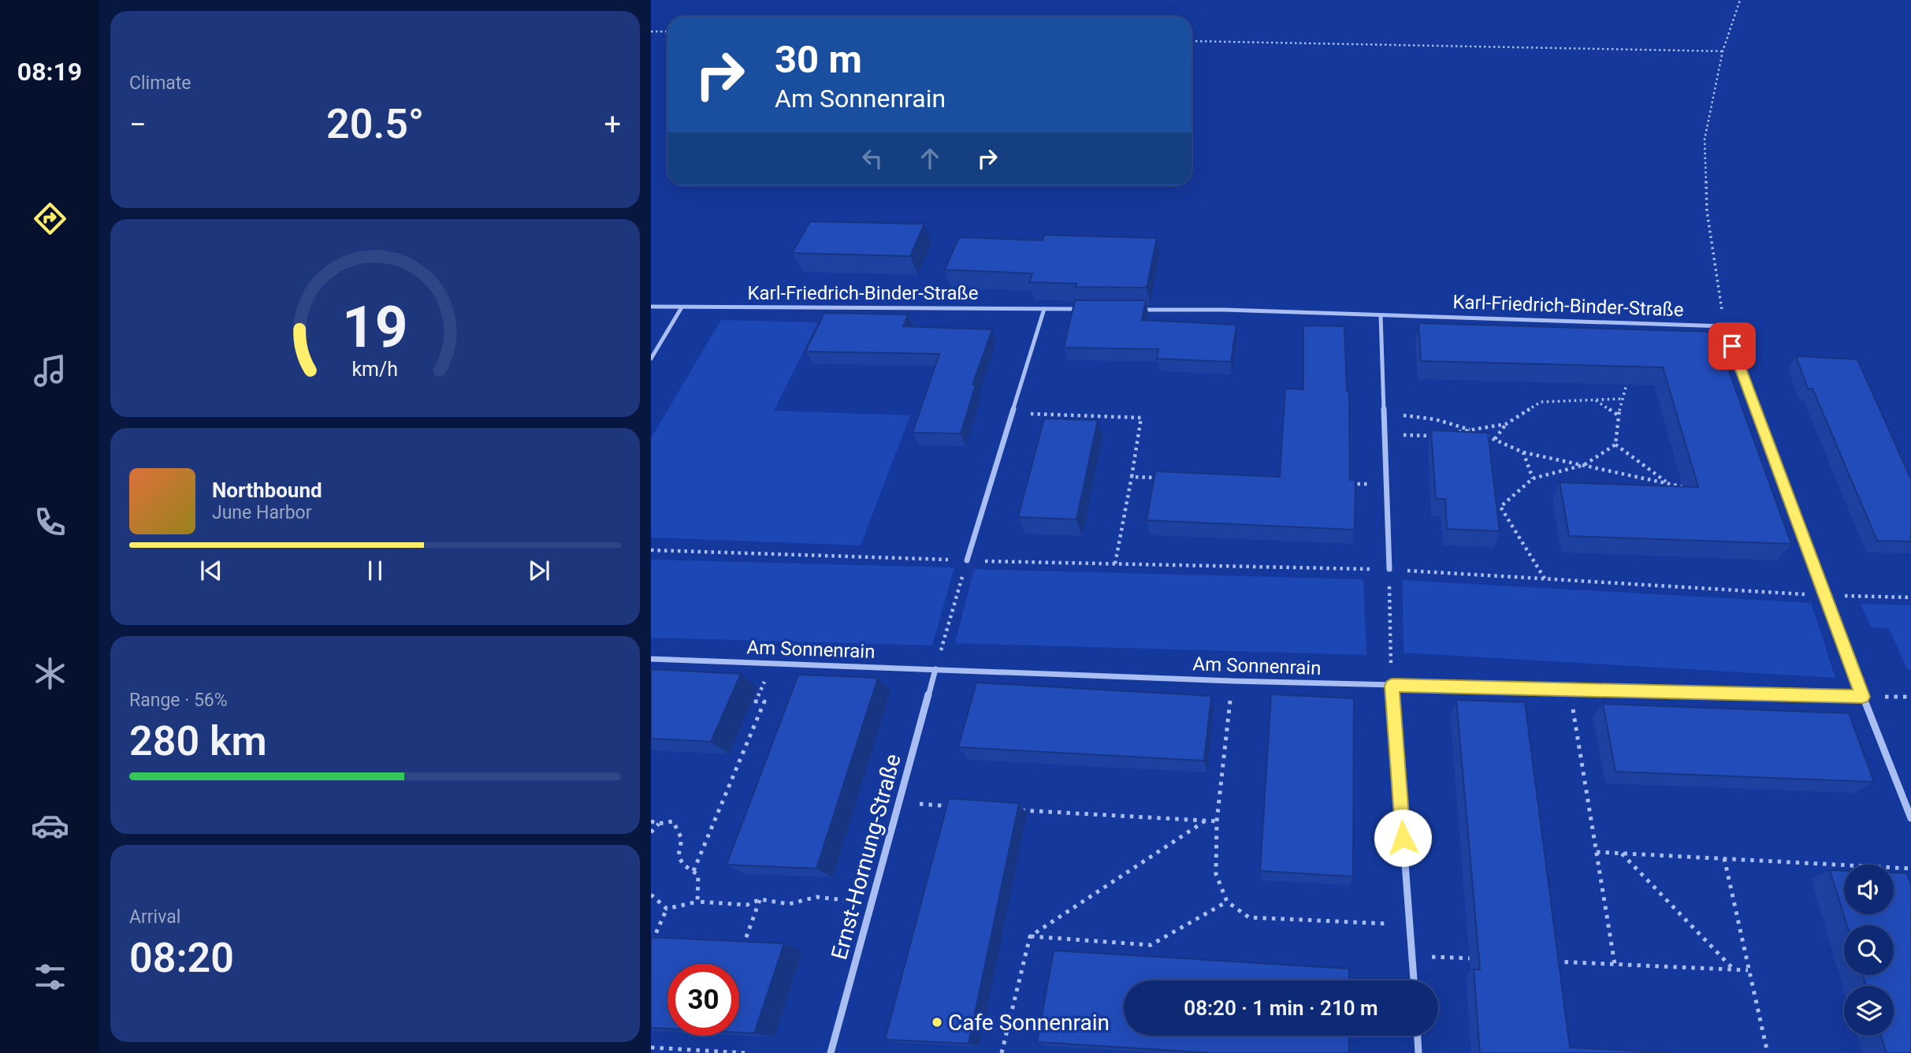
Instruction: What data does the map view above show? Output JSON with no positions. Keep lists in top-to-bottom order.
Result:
{
  "streets": {
    "street": ["Karl-Friedrich-Binder-Straße", "Am Sonnenrain", "Ernst-Hornung-Straße"]
  },
  "crossings": [
    ["Am Sonnenrain", "Ernst-Hornung-Straße"]
  ],
  "places": ["Cafe Sonnenrain"],
  "page": {
    "tabs": "08:19",
    "tile": [
      "Climate",
      ["Range · 56%", "280 km"],
      ["Arrival", "08:20"]
    ],
    "turn": ["30 m", "Am Sonnenrain"],
    "heat": ["−", "20.5°", "+"],
    "song": ["Northbound", "June Harbor"],
    "limit": "30",
    "trip": "08:20 · 1 min · 210 m",
    "gauge": ["19", "km/h"]
  }
}
